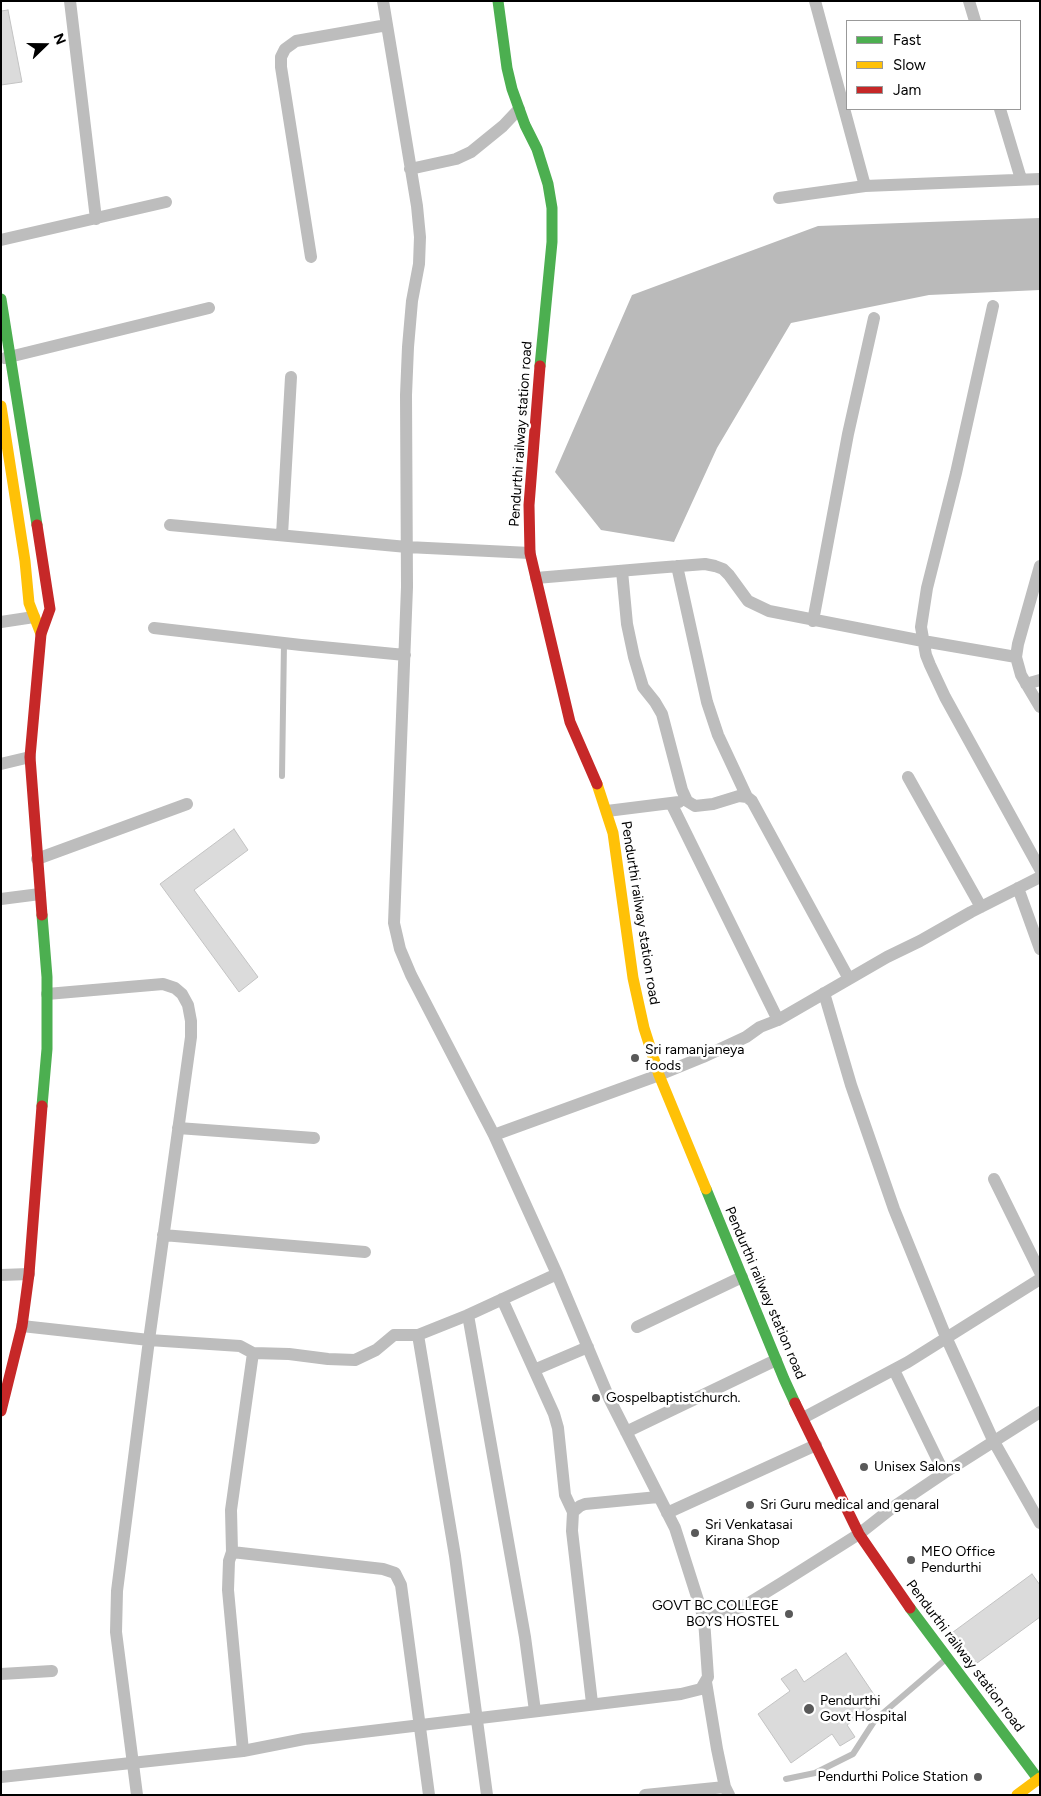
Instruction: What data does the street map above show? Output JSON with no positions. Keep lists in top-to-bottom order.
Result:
{
  "streets": {
    "street": ["Pendurthi railway station road"]
  },
  "places": [
    "Sri ramanjaneya foods",
    "Gospelbaptistchurch.",
    "Unisex Salons",
    "Sri Guru medical and genaral",
    "Sri Venkatasai Kirana Shop",
    "MEO Office Pendurthi",
    "GOVT BC COLLEGE BOYS HOSTEL",
    "Pendurthi Govt Hospital",
    "Pendurthi Police Station"
  ],
  "legend": ["Fast", "Slow", "Jam"],
  "north": "right"
}
